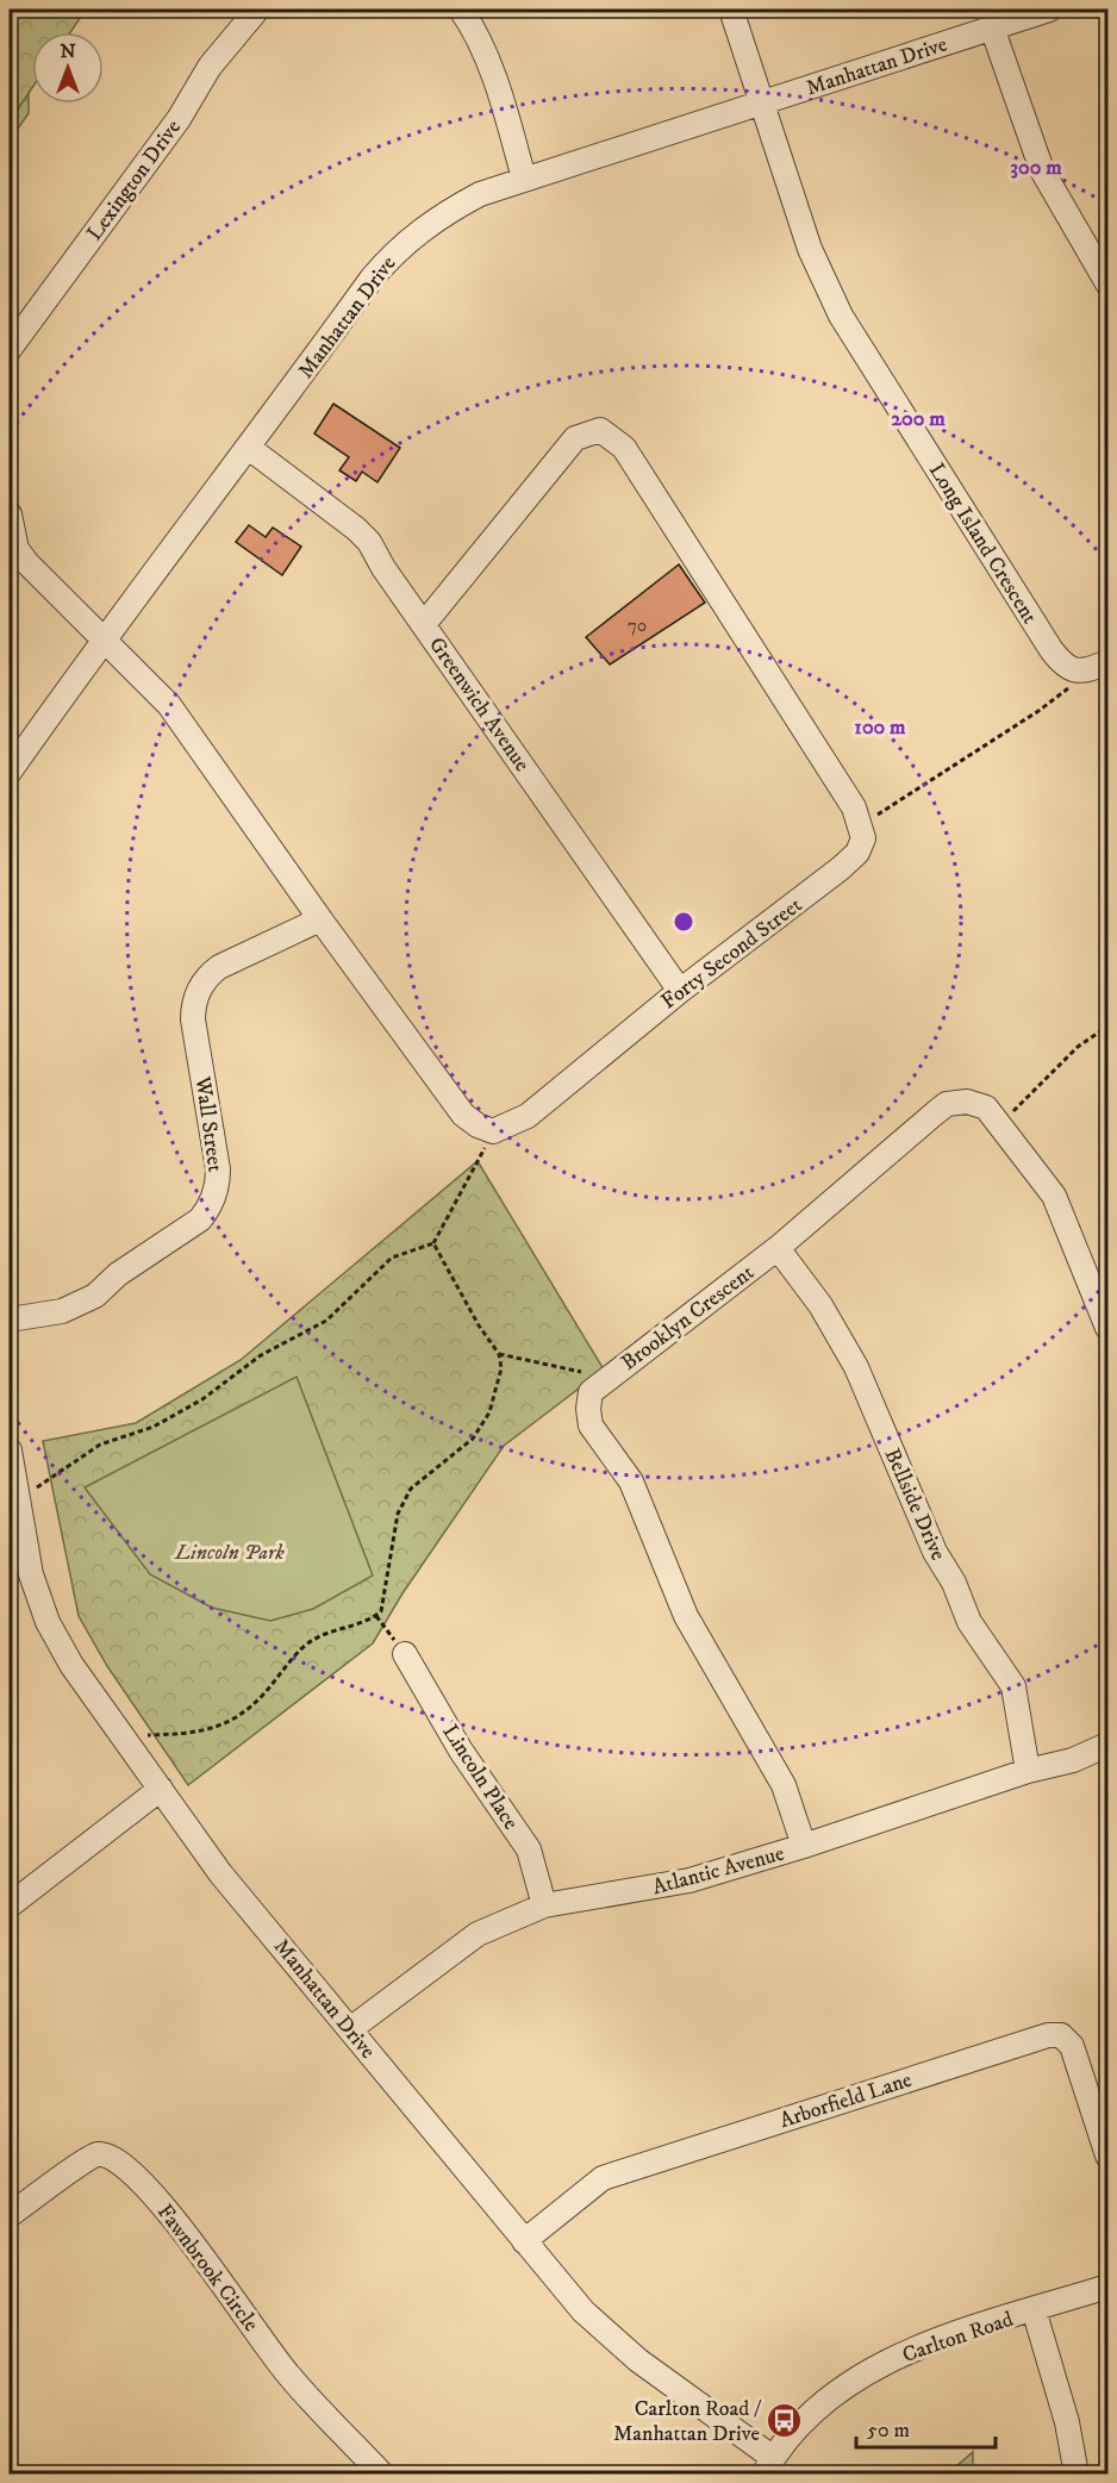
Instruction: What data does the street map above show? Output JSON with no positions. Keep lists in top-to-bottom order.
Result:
{
  "streets": {
    "street": [
      "Manhattan Drive",
      "Lexington Drive",
      "Long Island Crescent",
      "Greenwich Avenue",
      "Forty Second Street",
      "Wall Street",
      "Brooklyn Crescent",
      "Bellside Drive",
      "Lincoln Place",
      "Atlantic Avenue",
      "Arborfield Lane",
      "Fawnbrook Circle",
      "Carlton Road"
    ]
  },
  "crossings": [
    ["Manhattan Drive", "Long Island Crescent"],
    ["Manhattan Drive", "Greenwich Avenue"],
    ["Manhattan Drive", "Atlantic Avenue"],
    ["Manhattan Drive", "Arborfield Lane"],
    ["Manhattan Drive", "Carlton Road"],
    ["Greenwich Avenue", "Forty Second Street"],
    ["Brooklyn Crescent", "Bellside Drive"],
    ["Brooklyn Crescent", "Atlantic Avenue"],
    ["Bellside Drive", "Atlantic Avenue"],
    ["Lincoln Place", "Atlantic Avenue"]
  ],
  "parks": ["Lincoln Park"],
  "places": {
    "bus stop": ["Carlton Road / Manhattan Drive"]
  },
  "house_numbers": ["70"],
  "scale_bar": "50 m",
  "north": "top",
  "rings": ["300 m", "200 m", "100 m"]
}
